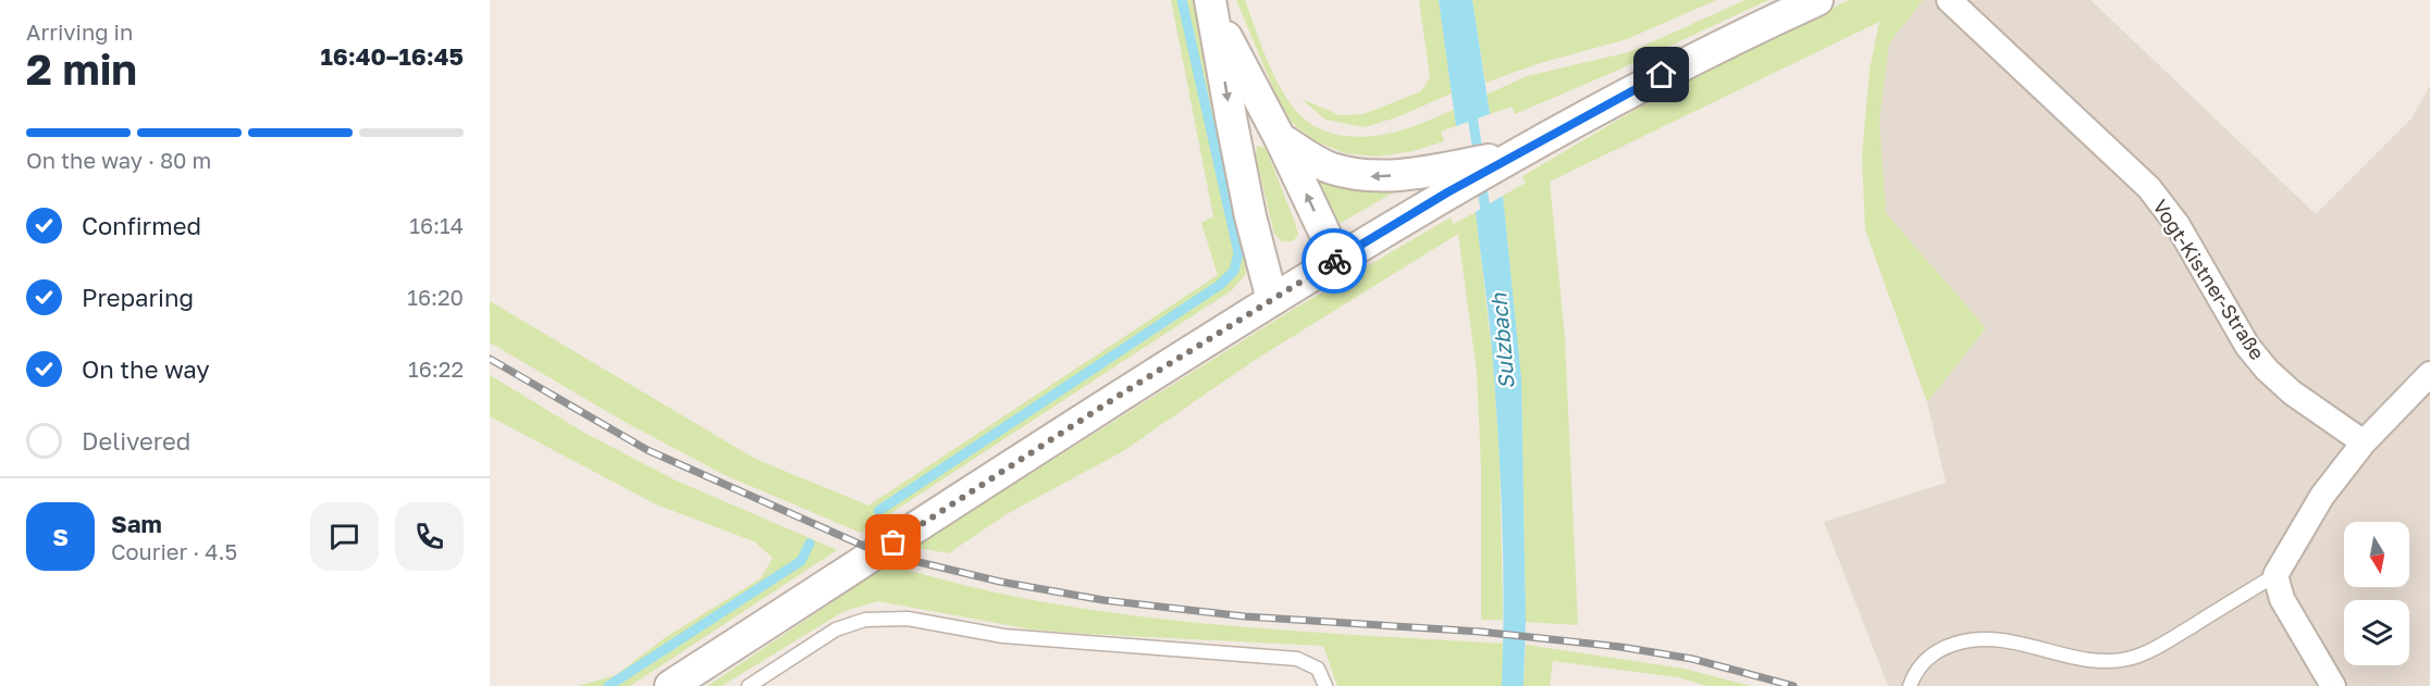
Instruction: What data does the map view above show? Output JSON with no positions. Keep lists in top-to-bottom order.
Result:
{
  "streets": {
    "street": ["Vogt-Kistner-Straße"]
  },
  "water": ["Sulzbach"],
  "north": "bottom",
  "page": {
    "heading": ["2 min", "Arriving in", "16:40–16:45"],
    "panel": ["Sam", "Courier · 4.5"],
    "bar": "On the way · 80 m",
    "list": [
      ["Confirmed", "16:14"],
      ["Preparing", "16:20"],
      ["On the way", "16:22"],
      "Delivered"
    ],
    "round": "S"
  }
}
